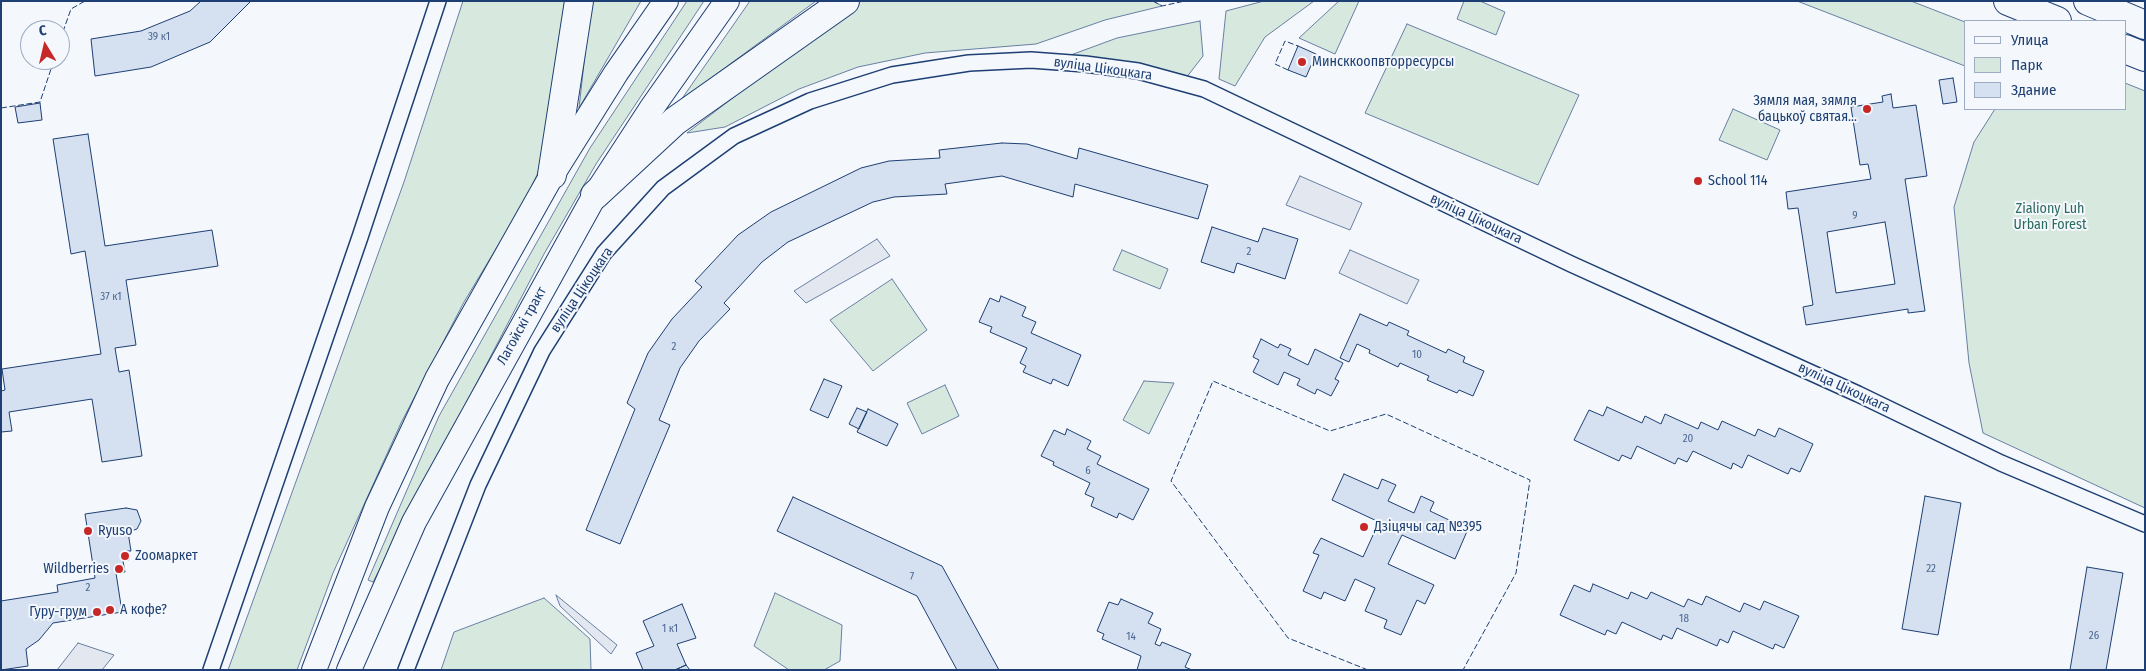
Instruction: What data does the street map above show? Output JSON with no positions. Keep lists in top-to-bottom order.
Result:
{
  "streets": {
    "main road": ["Лагойскі тракт"],
    "street": ["вуліца Цікоцкага"]
  },
  "parks": ["Zialiony Luh Urban Forest"],
  "places": [
    "Минсккоопвторресурсы",
    "Зямля мая, зямля бацькоў святая...",
    "School 114",
    "Дзіцячы сад №395",
    "Ryuso",
    "Zooмаркет",
    "Wildberries",
    "А кофе?",
    "Гуру-грум"
  ],
  "house_numbers": [
    "39 к1",
    "9",
    "2",
    "37 к1",
    "2",
    "10",
    "20",
    "6",
    "22",
    "7",
    "2",
    "18",
    "1 к1",
    "26",
    "14"
  ],
  "legend": ["Улица", "Парк", "Здание"],
  "north": "top"
}
